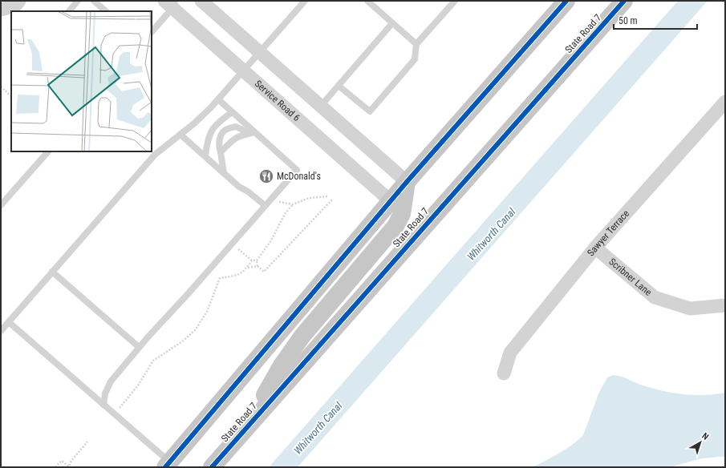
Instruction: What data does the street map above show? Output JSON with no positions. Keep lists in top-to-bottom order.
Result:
{
  "streets": {
    "main road": ["State Road 7"],
    "street": ["Service Road 6", "Sawyer Terrace", "Scribner Lane"]
  },
  "crossings": [
    ["Sawyer Terrace", "Scribner Lane"]
  ],
  "water": ["Whitworth Canal"],
  "places": {
    "restaurant": ["McDonald's"]
  },
  "scale_bar": "50 m",
  "north": "top right"
}
